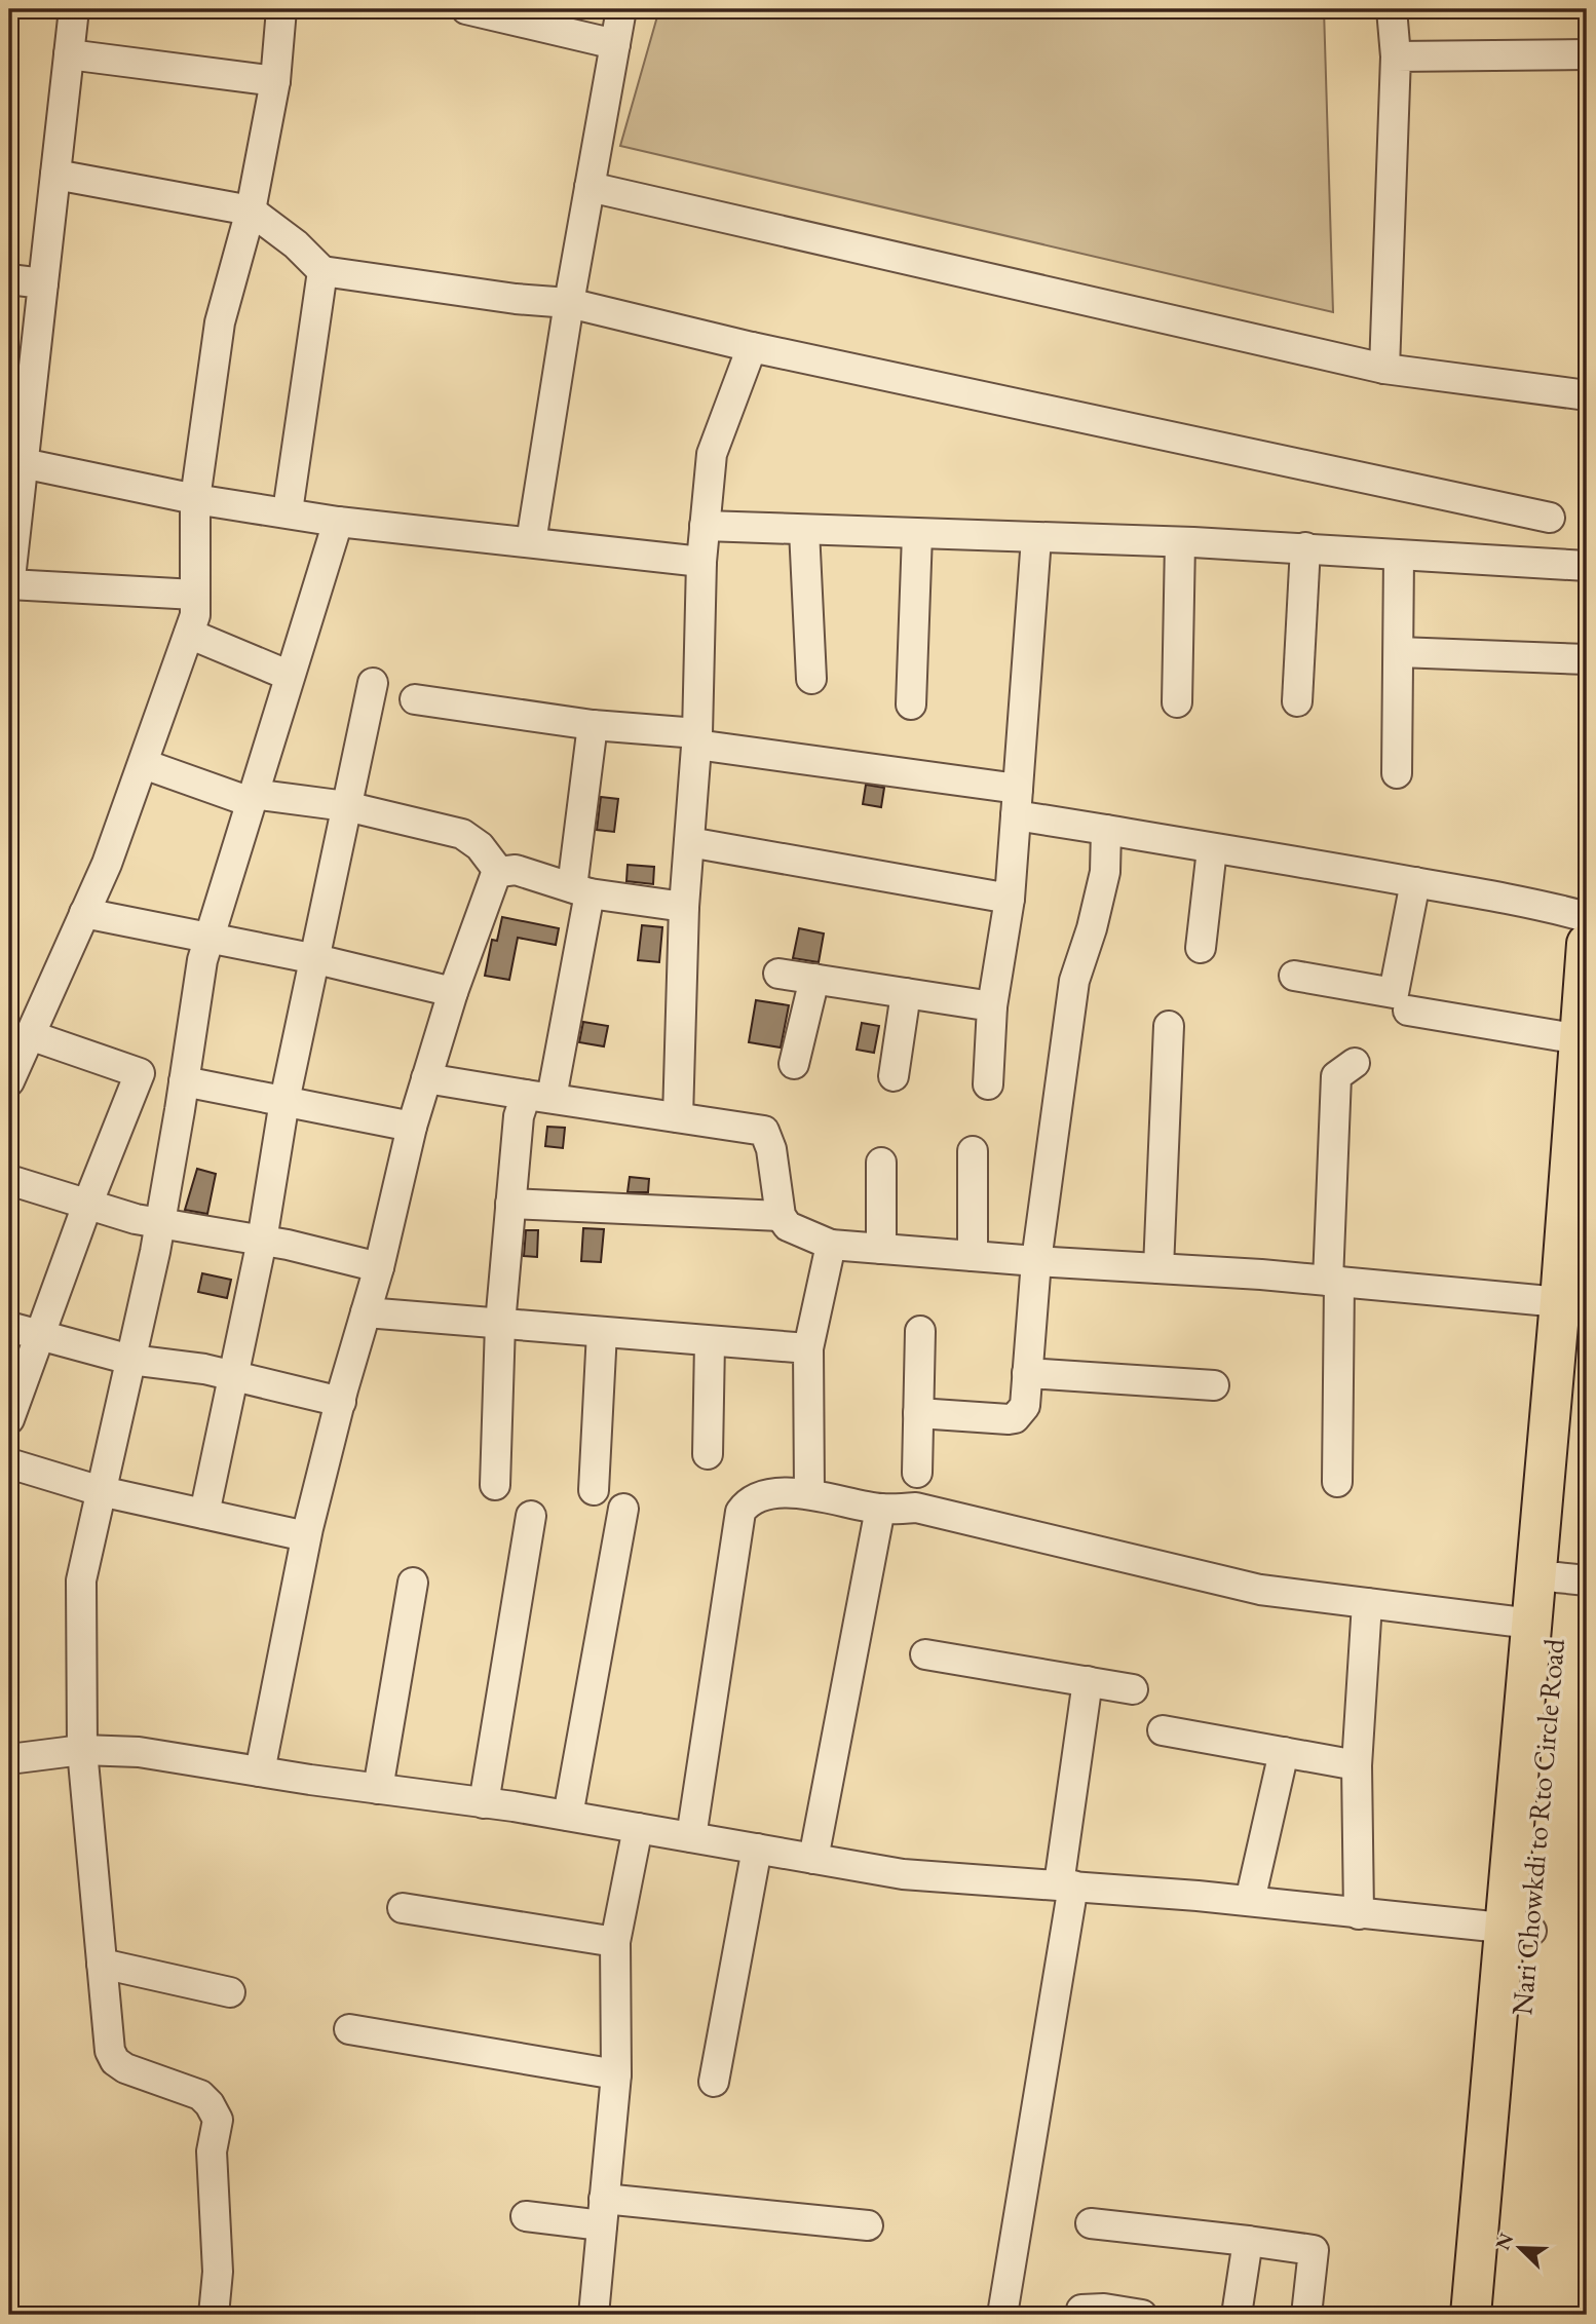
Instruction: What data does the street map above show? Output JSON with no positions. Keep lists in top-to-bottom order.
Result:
{
  "streets": {
    "highway": ["Nari Chowkdi to Rto Circle Road"]
  },
  "north": "top left"
}
